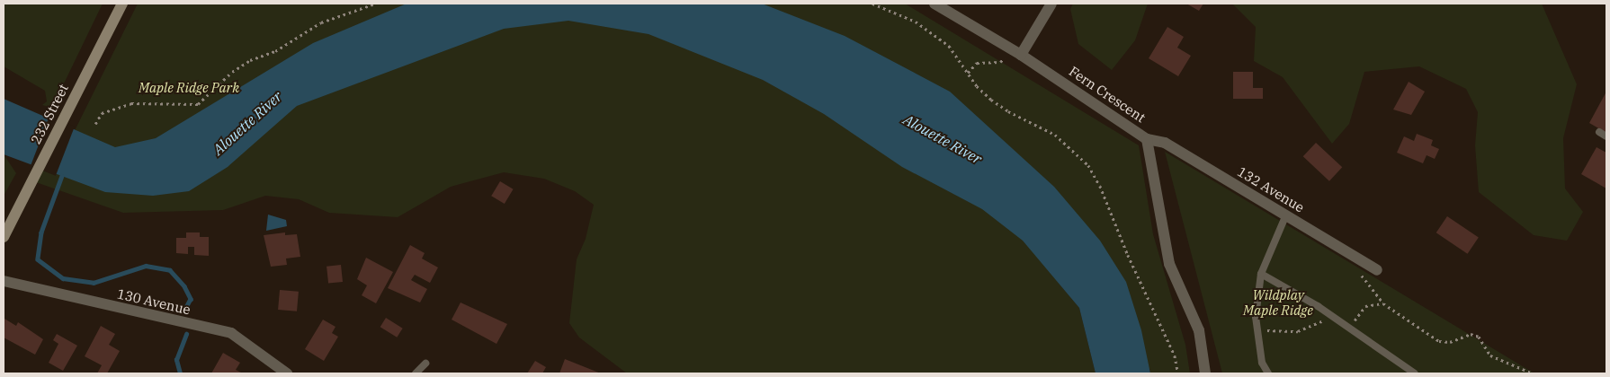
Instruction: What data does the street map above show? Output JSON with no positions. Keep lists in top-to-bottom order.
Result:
{
  "streets": {
    "main road": ["232 Street"],
    "street": ["Fern Crescent", "132 Avenue", "130 Avenue"]
  },
  "crossings": [
    ["Fern Crescent", "132 Avenue"]
  ],
  "water": ["Alouette River"],
  "parks": ["Maple Ridge Park", "Wildplay Maple Ridge"]
}
